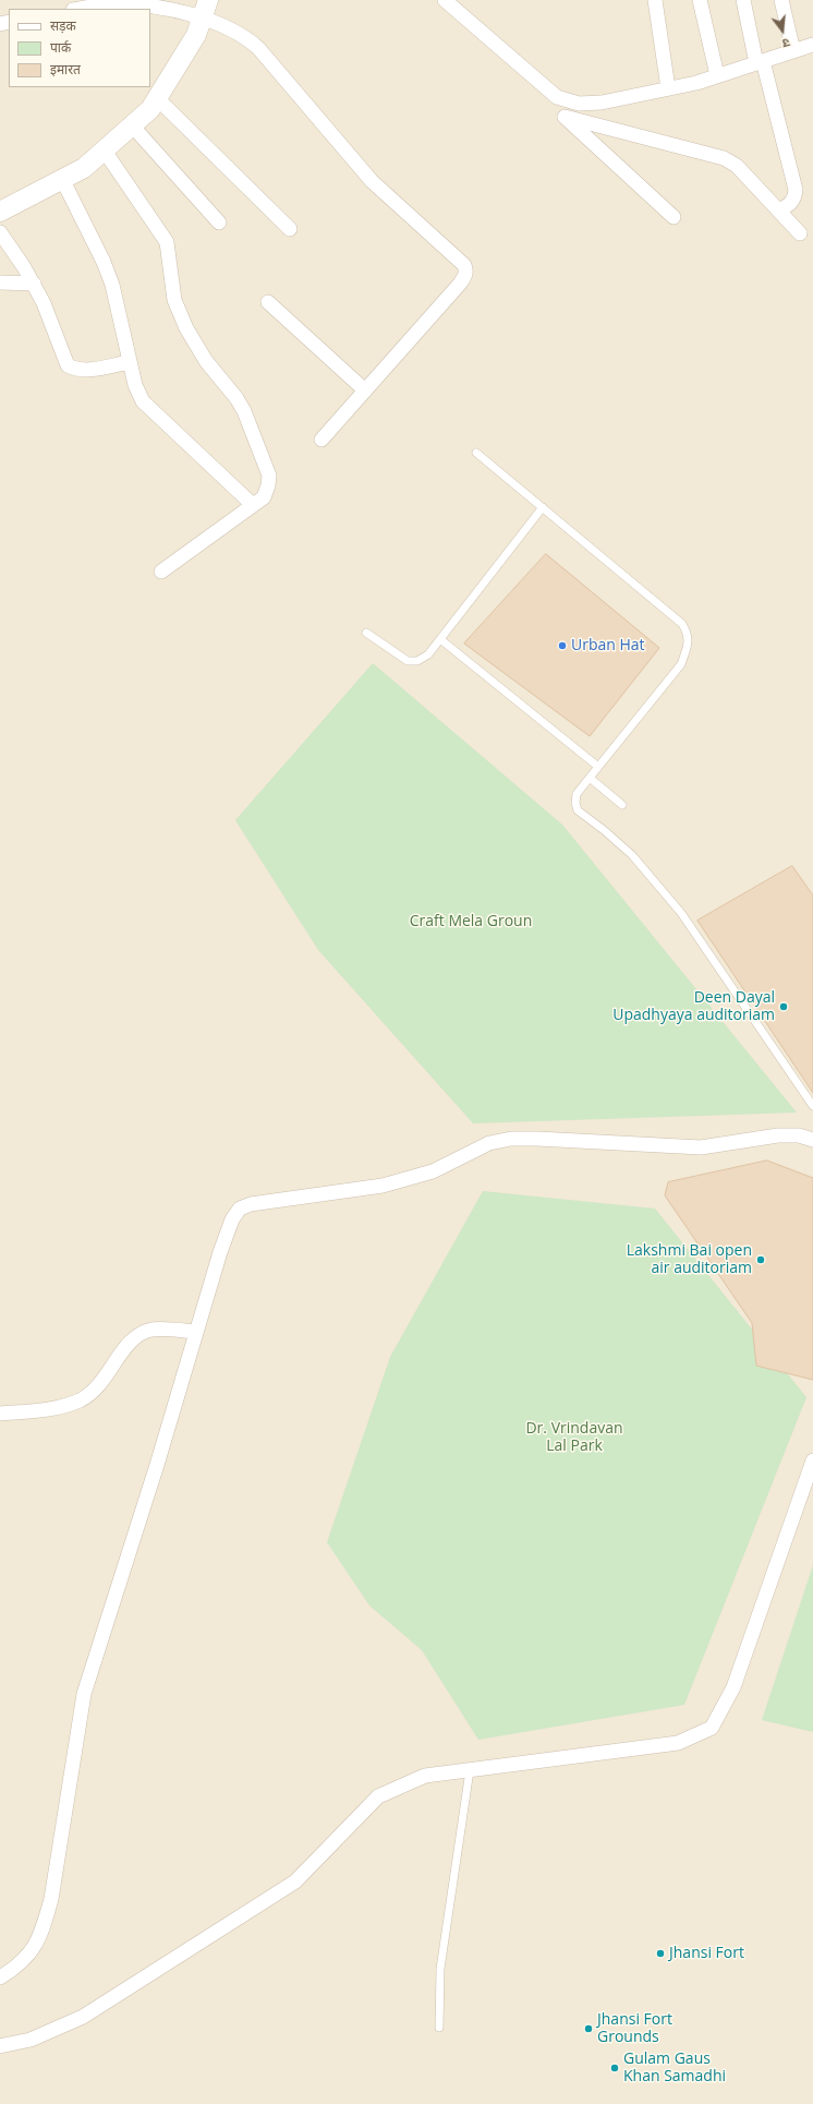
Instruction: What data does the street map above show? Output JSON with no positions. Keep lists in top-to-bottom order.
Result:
{
  "parks": ["Craft Mela Groun", "Dr. Vrindavan Lal Park"],
  "places": [
    "Urban Hat",
    "Deen Dayal Upadhyaya auditoriam",
    "Lakshmi Bai open air auditoriam",
    "Jhansi Fort",
    "Jhansi Fort Grounds",
    "Gulam Gaus Khan Samadhi"
  ],
  "legend": ["सड़क", "पार्क", "इमारत"],
  "north": "bottom"
}
